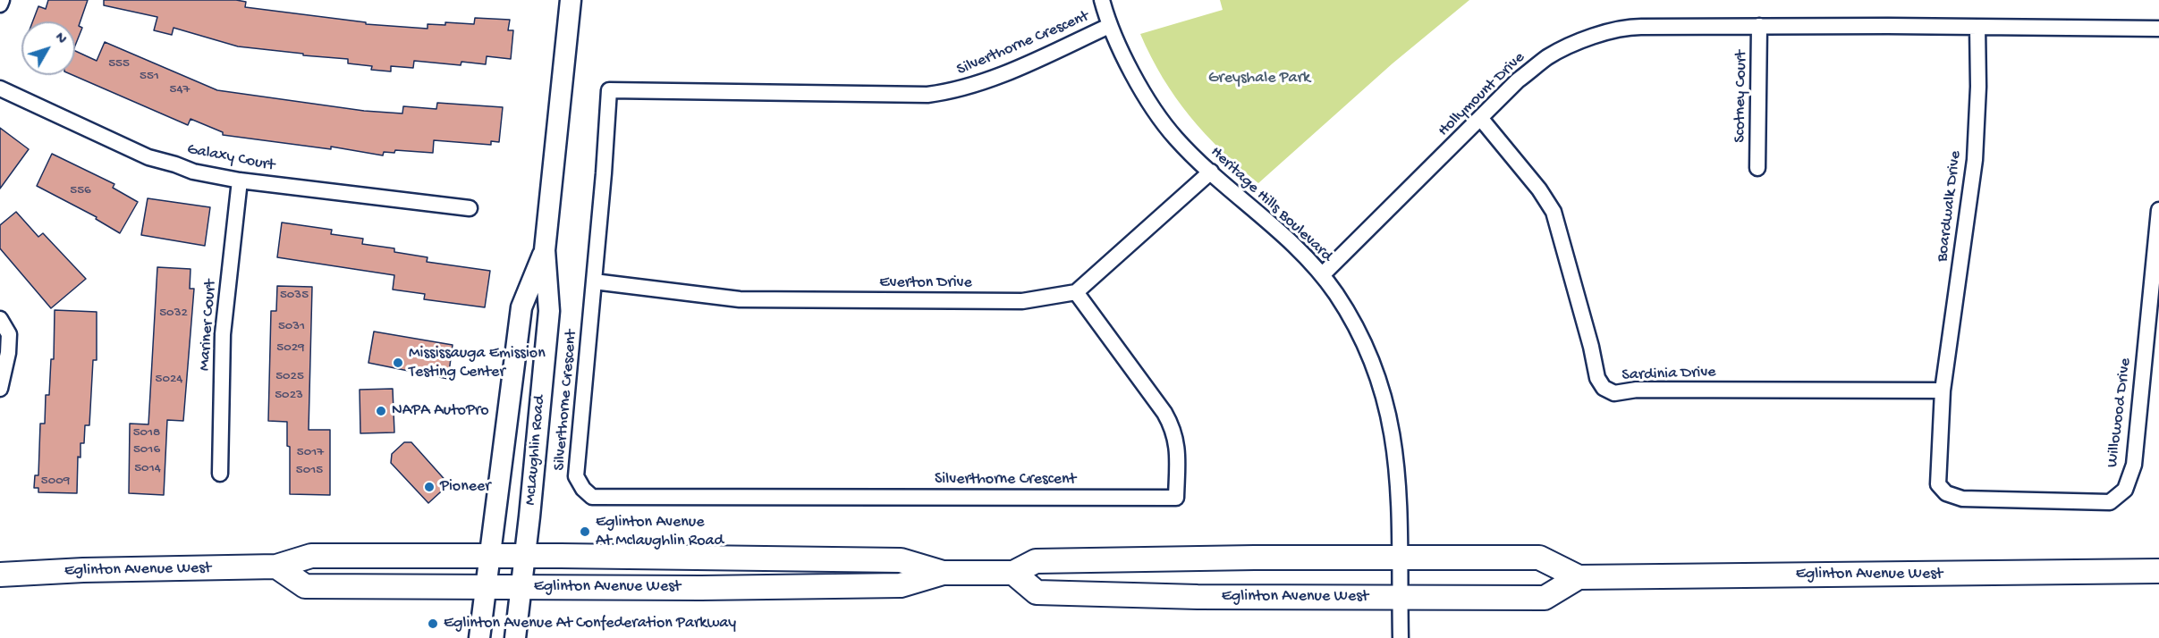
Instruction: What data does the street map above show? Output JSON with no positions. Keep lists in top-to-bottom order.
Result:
{
  "streets": {
    "main road": ["Eglinton Avenue West"],
    "street": [
      "Silverthorne Crescent",
      "Hollymount Drive",
      "Scotney Court",
      "Galaxy Court",
      "Heritage Hills Boulevard",
      "Boardwalk Drive",
      "Everton Drive",
      "Mariner Court",
      "Sardinia Drive",
      "Willowood Drive",
      "McLaughlin Road"
    ]
  },
  "crossings": [
    ["Silverthorne Crescent", "Heritage Hills Boulevard"],
    ["Silverthorne Crescent", "Everton Drive"],
    ["Hollymount Drive", "Scotney Court"],
    ["Hollymount Drive", "Heritage Hills Boulevard"],
    ["Hollymount Drive", "Boardwalk Drive"],
    ["Hollymount Drive", "Sardinia Drive"],
    ["Galaxy Court", "Mariner Court"],
    ["Heritage Hills Boulevard", "Eglinton Avenue West"],
    ["Boardwalk Drive", "Sardinia Drive"],
    ["Boardwalk Drive", "Willowood Drive"],
    ["Sardinia Drive", "Willowood Drive"],
    ["McLaughlin Road", "Eglinton Avenue West"]
  ],
  "parks": ["Greyshale Park"],
  "places": [
    "Mississauga Emission Testing Center",
    "NAPA AutoPro",
    "Pioneer",
    "Eglinton Avenue At Mclaughlin Road",
    "Eglinton Avenue At Confederation Parkway"
  ],
  "house_numbers": [
    "555",
    "551",
    "547",
    "556",
    "5035",
    "5032",
    "5031",
    "5029",
    "5025",
    "5024",
    "5023",
    "5018",
    "5016",
    "5017",
    "5014",
    "5015",
    "5009"
  ],
  "north": "top right"
}
